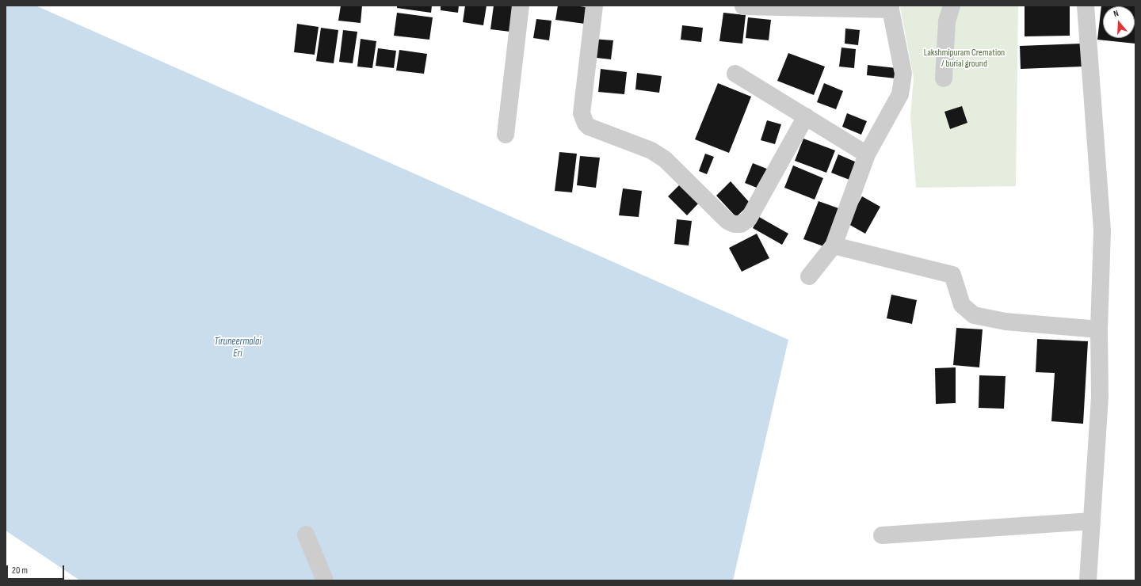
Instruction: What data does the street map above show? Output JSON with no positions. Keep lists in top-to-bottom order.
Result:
{
  "water": ["Tiruneermalai Eri"],
  "parks": ["Lakshmipuram Cremation / burial ground"],
  "scale_bar": "20 m",
  "north": "top"
}
